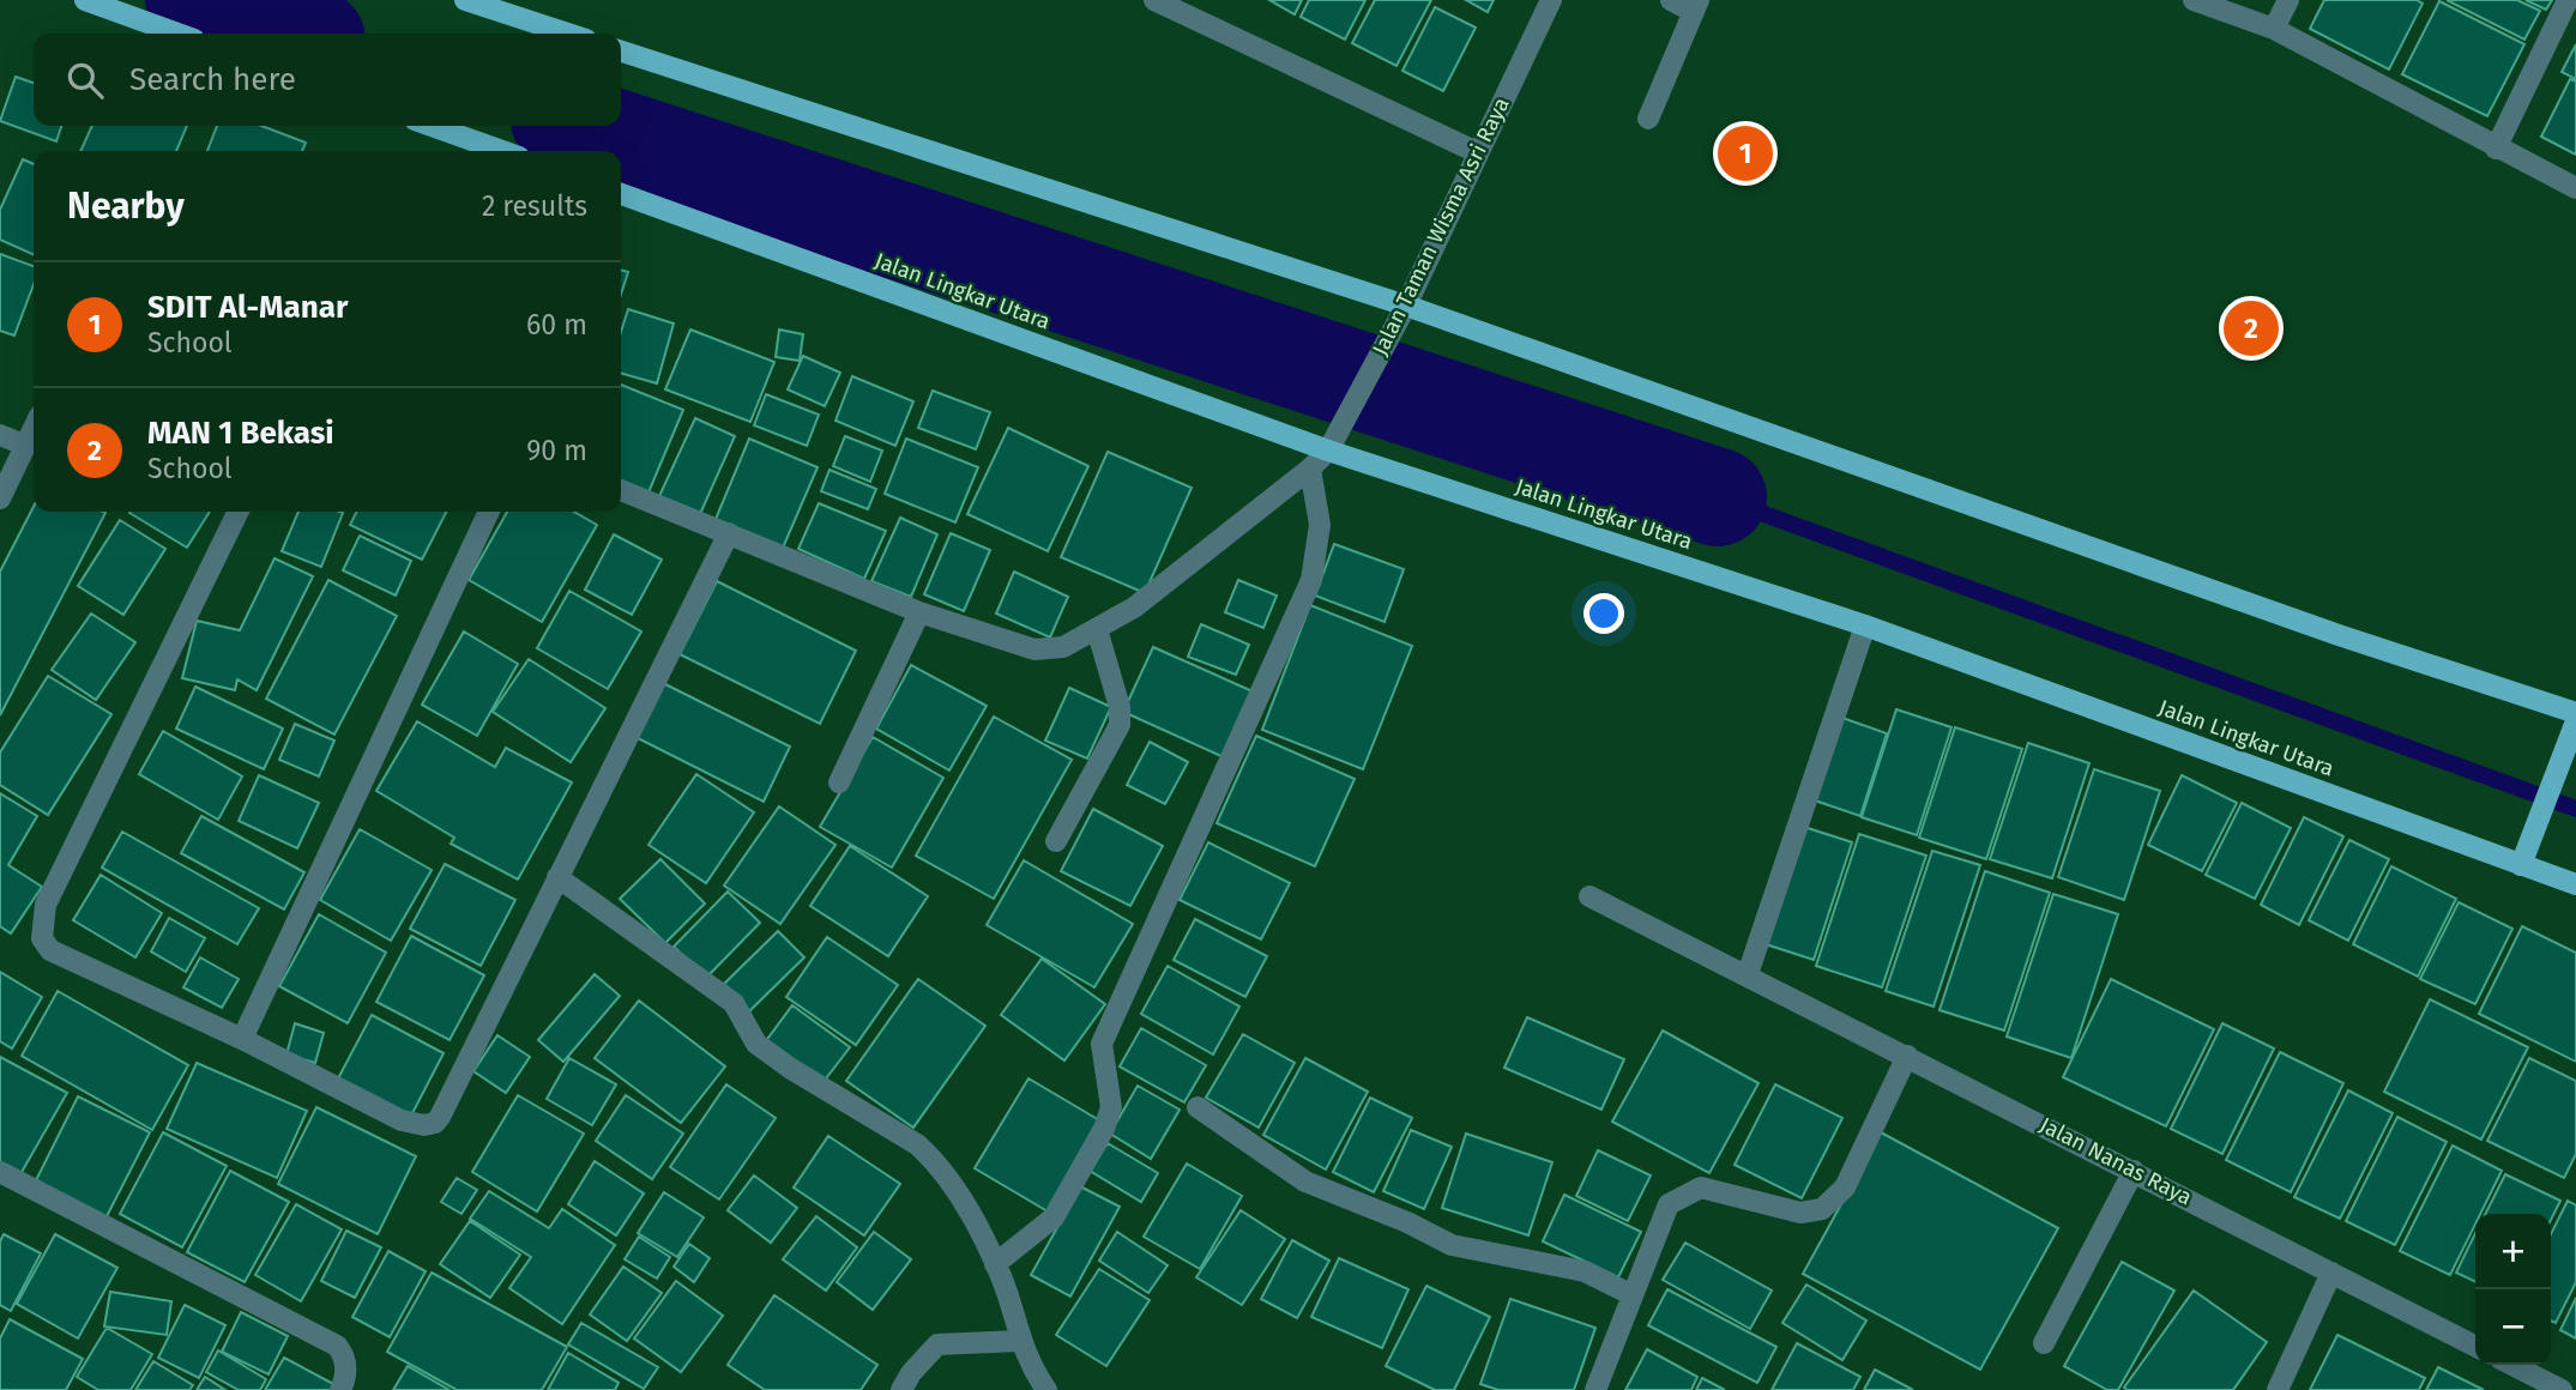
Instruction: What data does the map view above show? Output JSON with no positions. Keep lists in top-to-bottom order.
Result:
{
  "streets": {
    "main road": ["Jalan Lingkar Utara"],
    "street": ["Jalan Taman Wisma Asri Raya", "Jalan Nanas Raya"]
  },
  "crossings": [
    ["Jalan Taman Wisma Asri Raya", "Jalan Lingkar Utara"]
  ],
  "page": {
    "search": "Search here",
    "pins": ["1", "2"],
    "heading": ["Nearby", "2 results"],
    "list": [
      {
        "mark": "1",
        "name": "SDIT Al-Manar",
        "note": "School",
        "value": "60 m"
      },
      {
        "mark": "2",
        "name": "MAN 1 Bekasi",
        "note": "School",
        "value": "90 m"
      }
    ],
    "map_buttons": ["+", "−"]
  }
}
